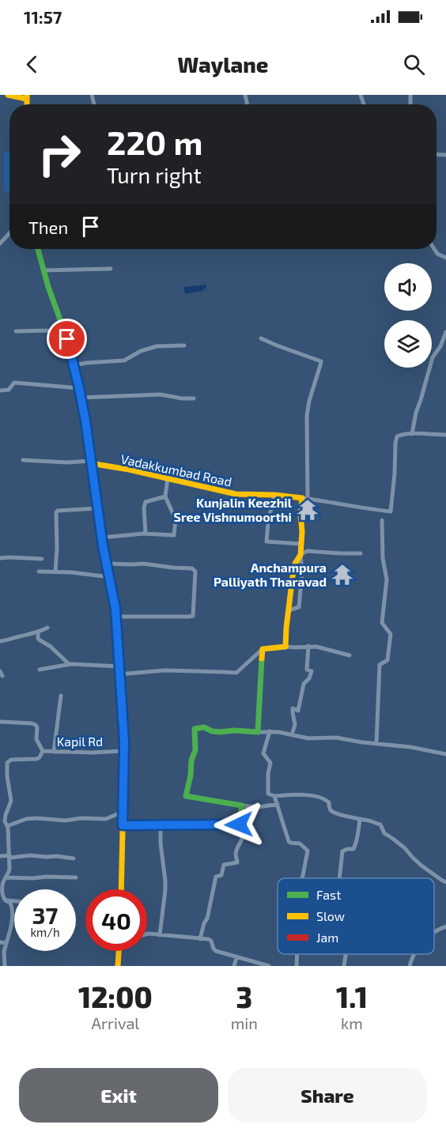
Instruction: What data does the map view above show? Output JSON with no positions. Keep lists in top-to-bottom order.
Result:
{
  "streets": {
    "street": ["Vadakkumbad Road", "Kapil Rd"]
  },
  "places": {
    "temple": ["Kunjalin Keezhil Sree Vishnumoorthi", "Anchampura Palliyath Tharavad"]
  },
  "legend": ["Fast", "Slow", "Jam"],
  "page": {
    "status": "11:57",
    "header": "Waylane",
    "turn": ["220 m", "Turn right"],
    "then": "Then",
    "speed": "37 km/h",
    "limit": "40",
    "eta": [
      "12:00",
      "Arrival",
      "3",
      "min",
      "1.1",
      "km"
    ],
    "buttons": ["Exit", "Share"]
  }
}
